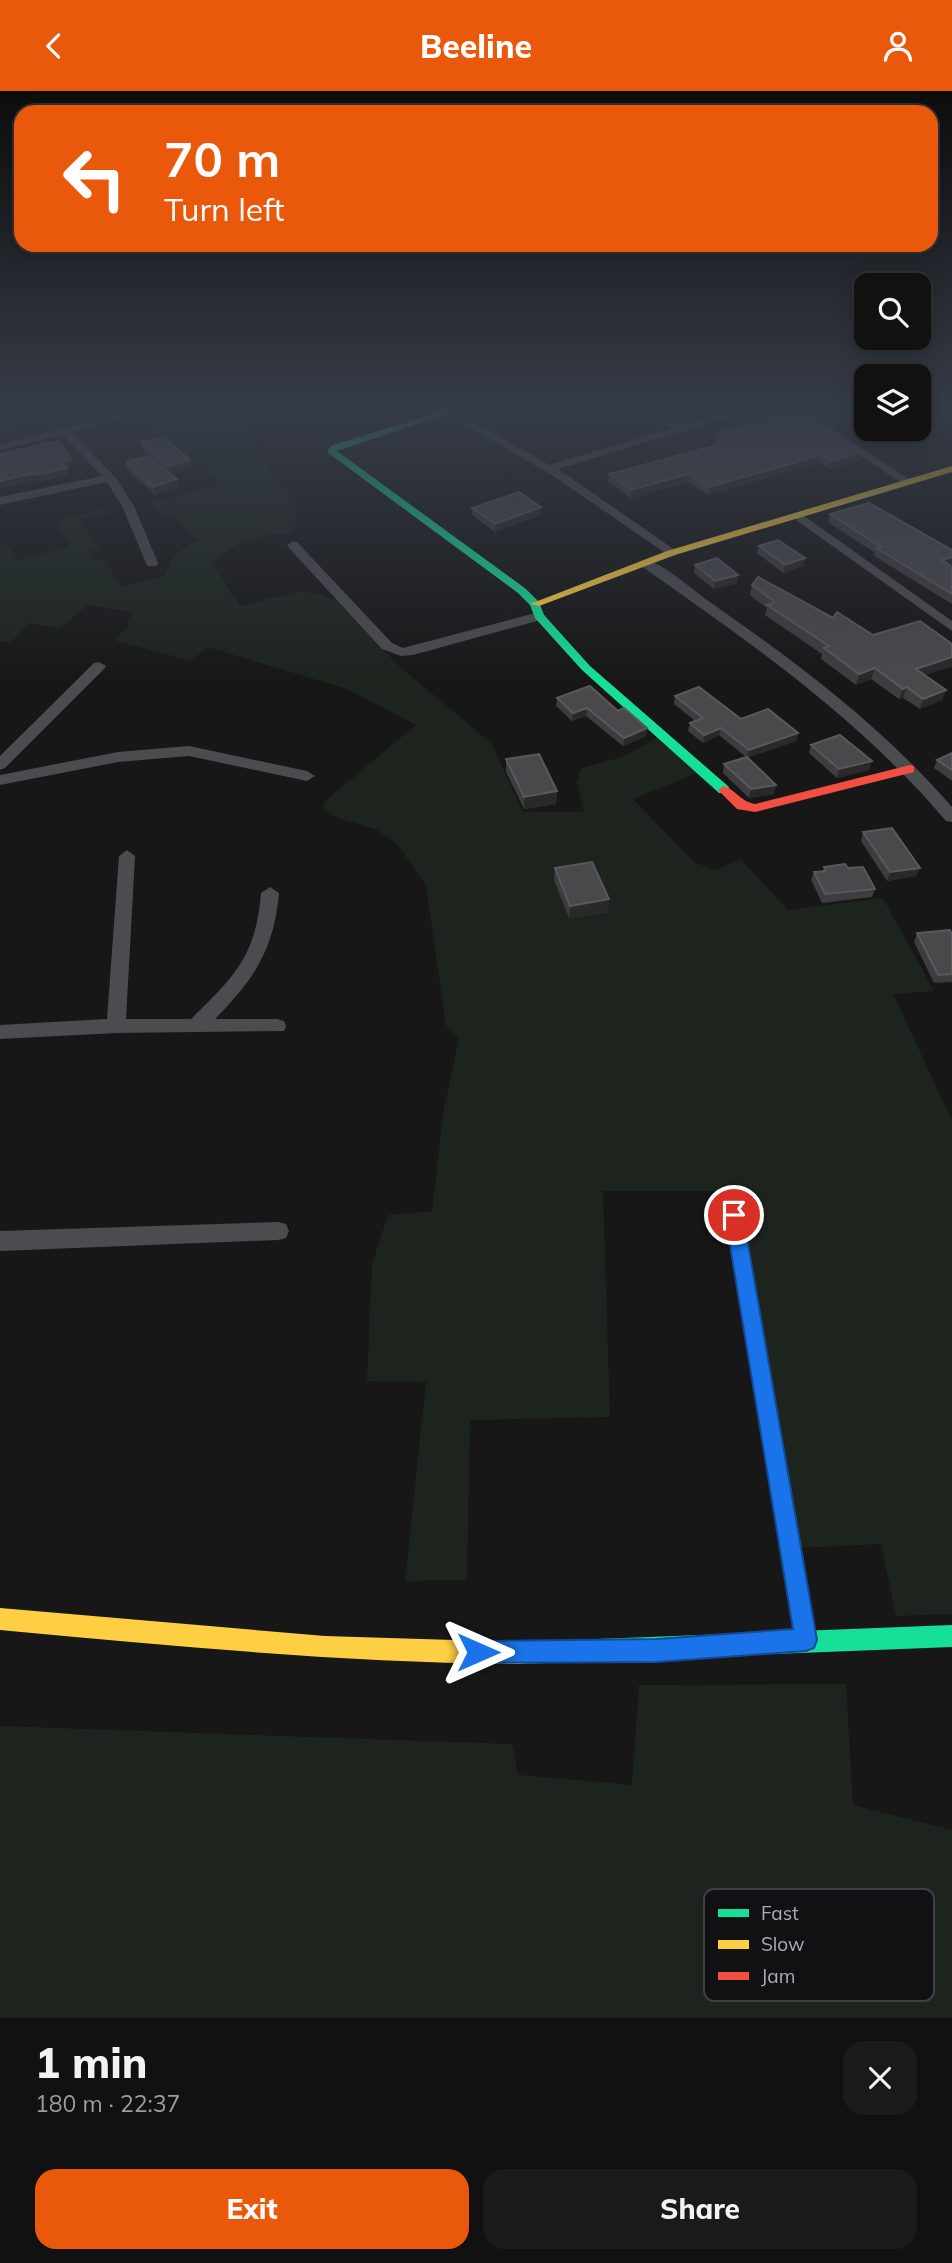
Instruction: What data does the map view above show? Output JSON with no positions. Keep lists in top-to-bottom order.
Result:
{
  "legend": ["Fast", "Slow", "Jam"],
  "page": {
    "header": "Beeline",
    "turn": ["70 m", "Turn left"],
    "heading": ["1 min", "180 m · 22:37"],
    "buttons": ["Exit", "Share"]
  }
}
